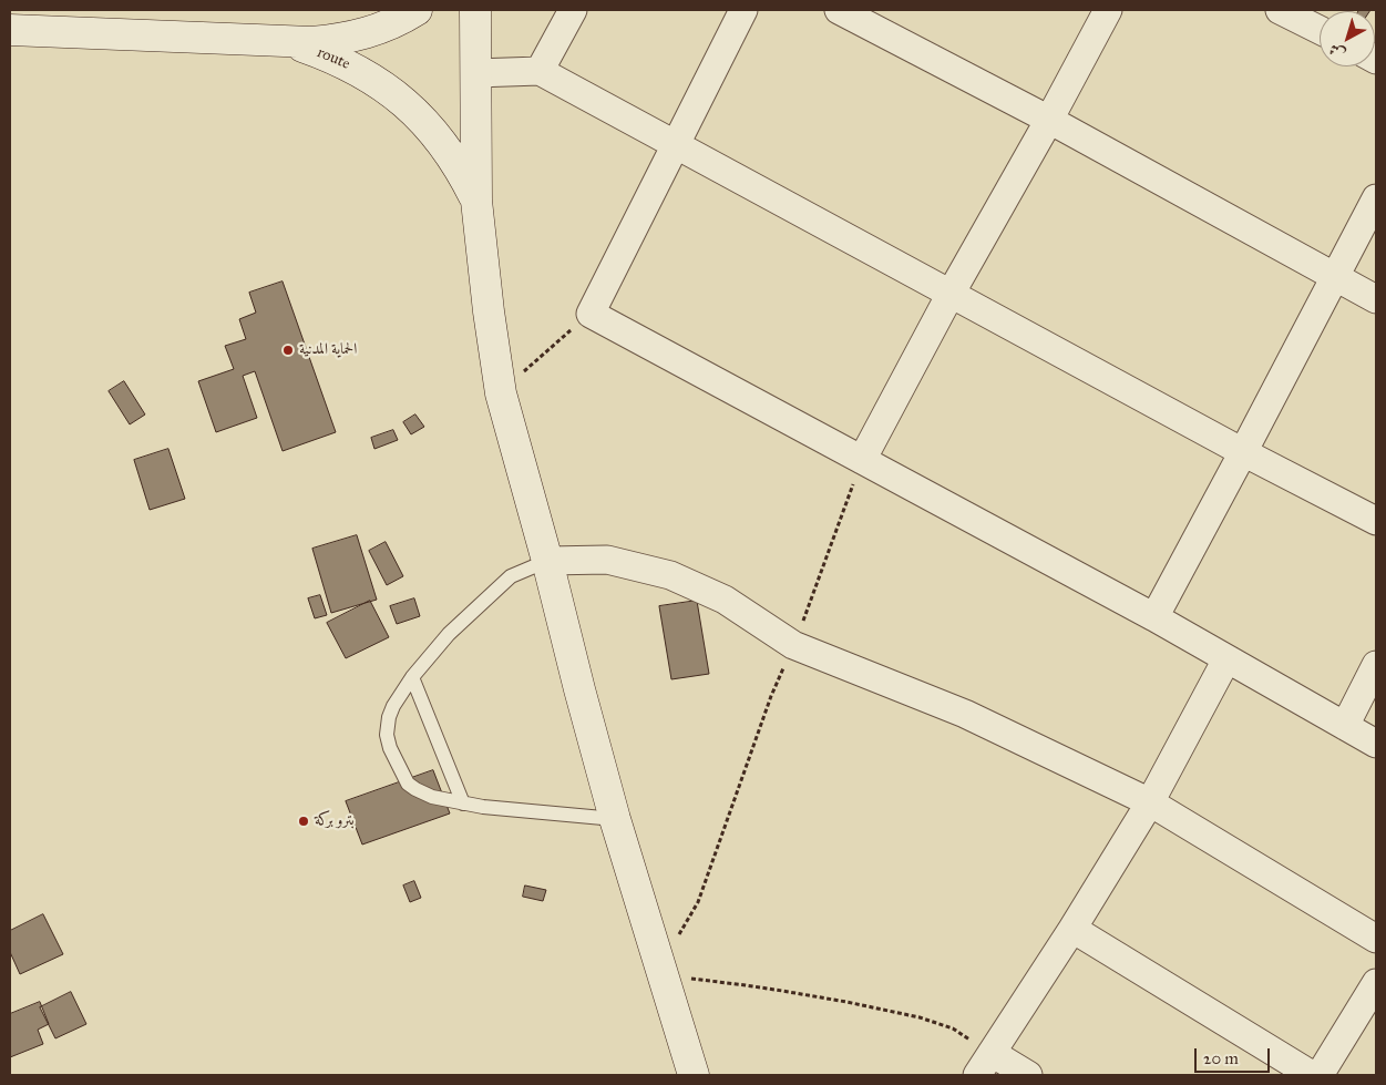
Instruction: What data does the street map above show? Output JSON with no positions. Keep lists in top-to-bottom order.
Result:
{
  "streets": {
    "main road": ["route"]
  },
  "places": ["الحماية المدنية", "بترو بركة"],
  "scale_bar": "20 m",
  "north": "bottom left"
}
